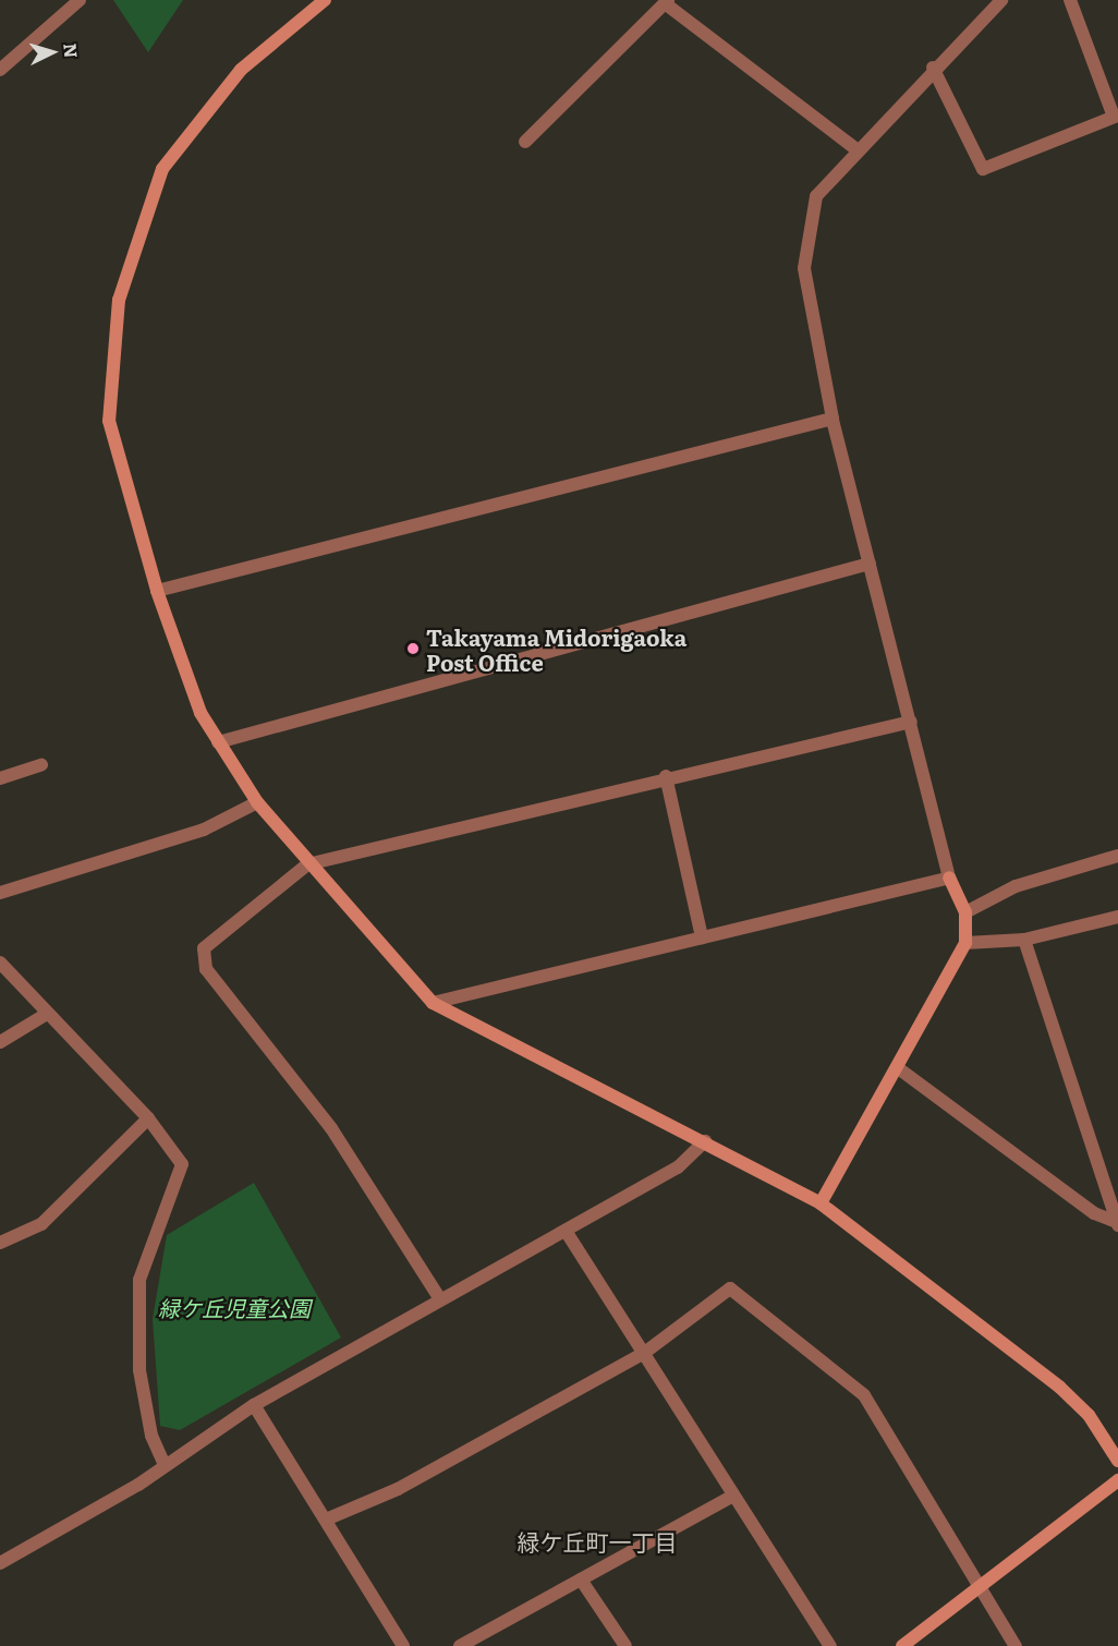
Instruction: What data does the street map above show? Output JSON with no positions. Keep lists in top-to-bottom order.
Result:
{
  "districts": ["緑ケ丘町一丁目"],
  "parks": ["緑ケ丘児童公園"],
  "places": ["Takayama Midorigaoka Post Office"],
  "north": "right"
}
